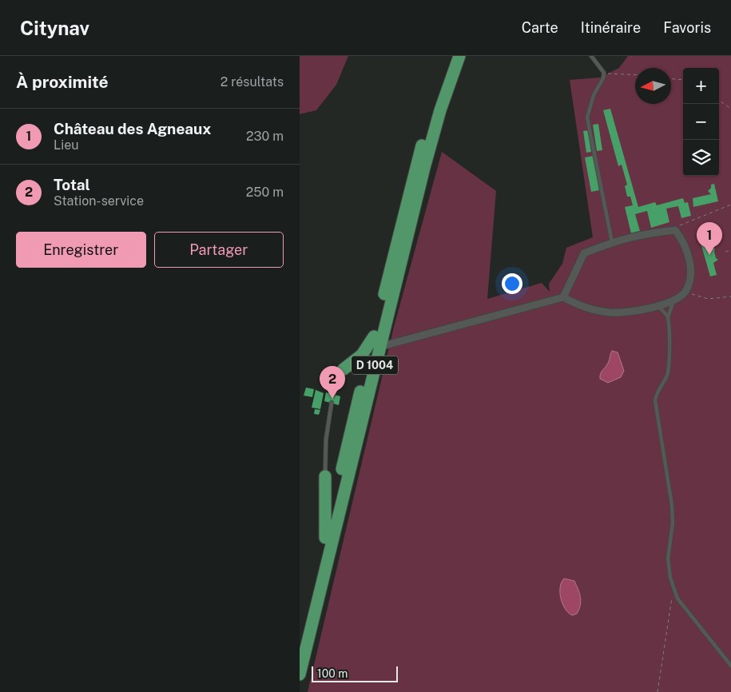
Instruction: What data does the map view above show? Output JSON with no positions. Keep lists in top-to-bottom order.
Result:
{
  "streets": {
    "highway": ["D 1004"]
  },
  "scale_bar": "100 m",
  "north": "left",
  "page": {
    "header": "Citynav",
    "nav": ["Carte", "Itinéraire", "Favoris"],
    "heading": ["À proximité", "2 résultats"],
    "map_buttons": ["+", "−"],
    "list": [
      {
        "mark": "1",
        "name": "Château des Agneaux",
        "note": "Lieu",
        "value": "230 m"
      },
      {
        "mark": "2",
        "name": "Total",
        "note": "Station-service",
        "value": "250 m"
      }
    ],
    "buttons": ["Enregistrer", "Partager"],
    "pins": ["1", "2"],
    "scale": "100 m"
  }
}
